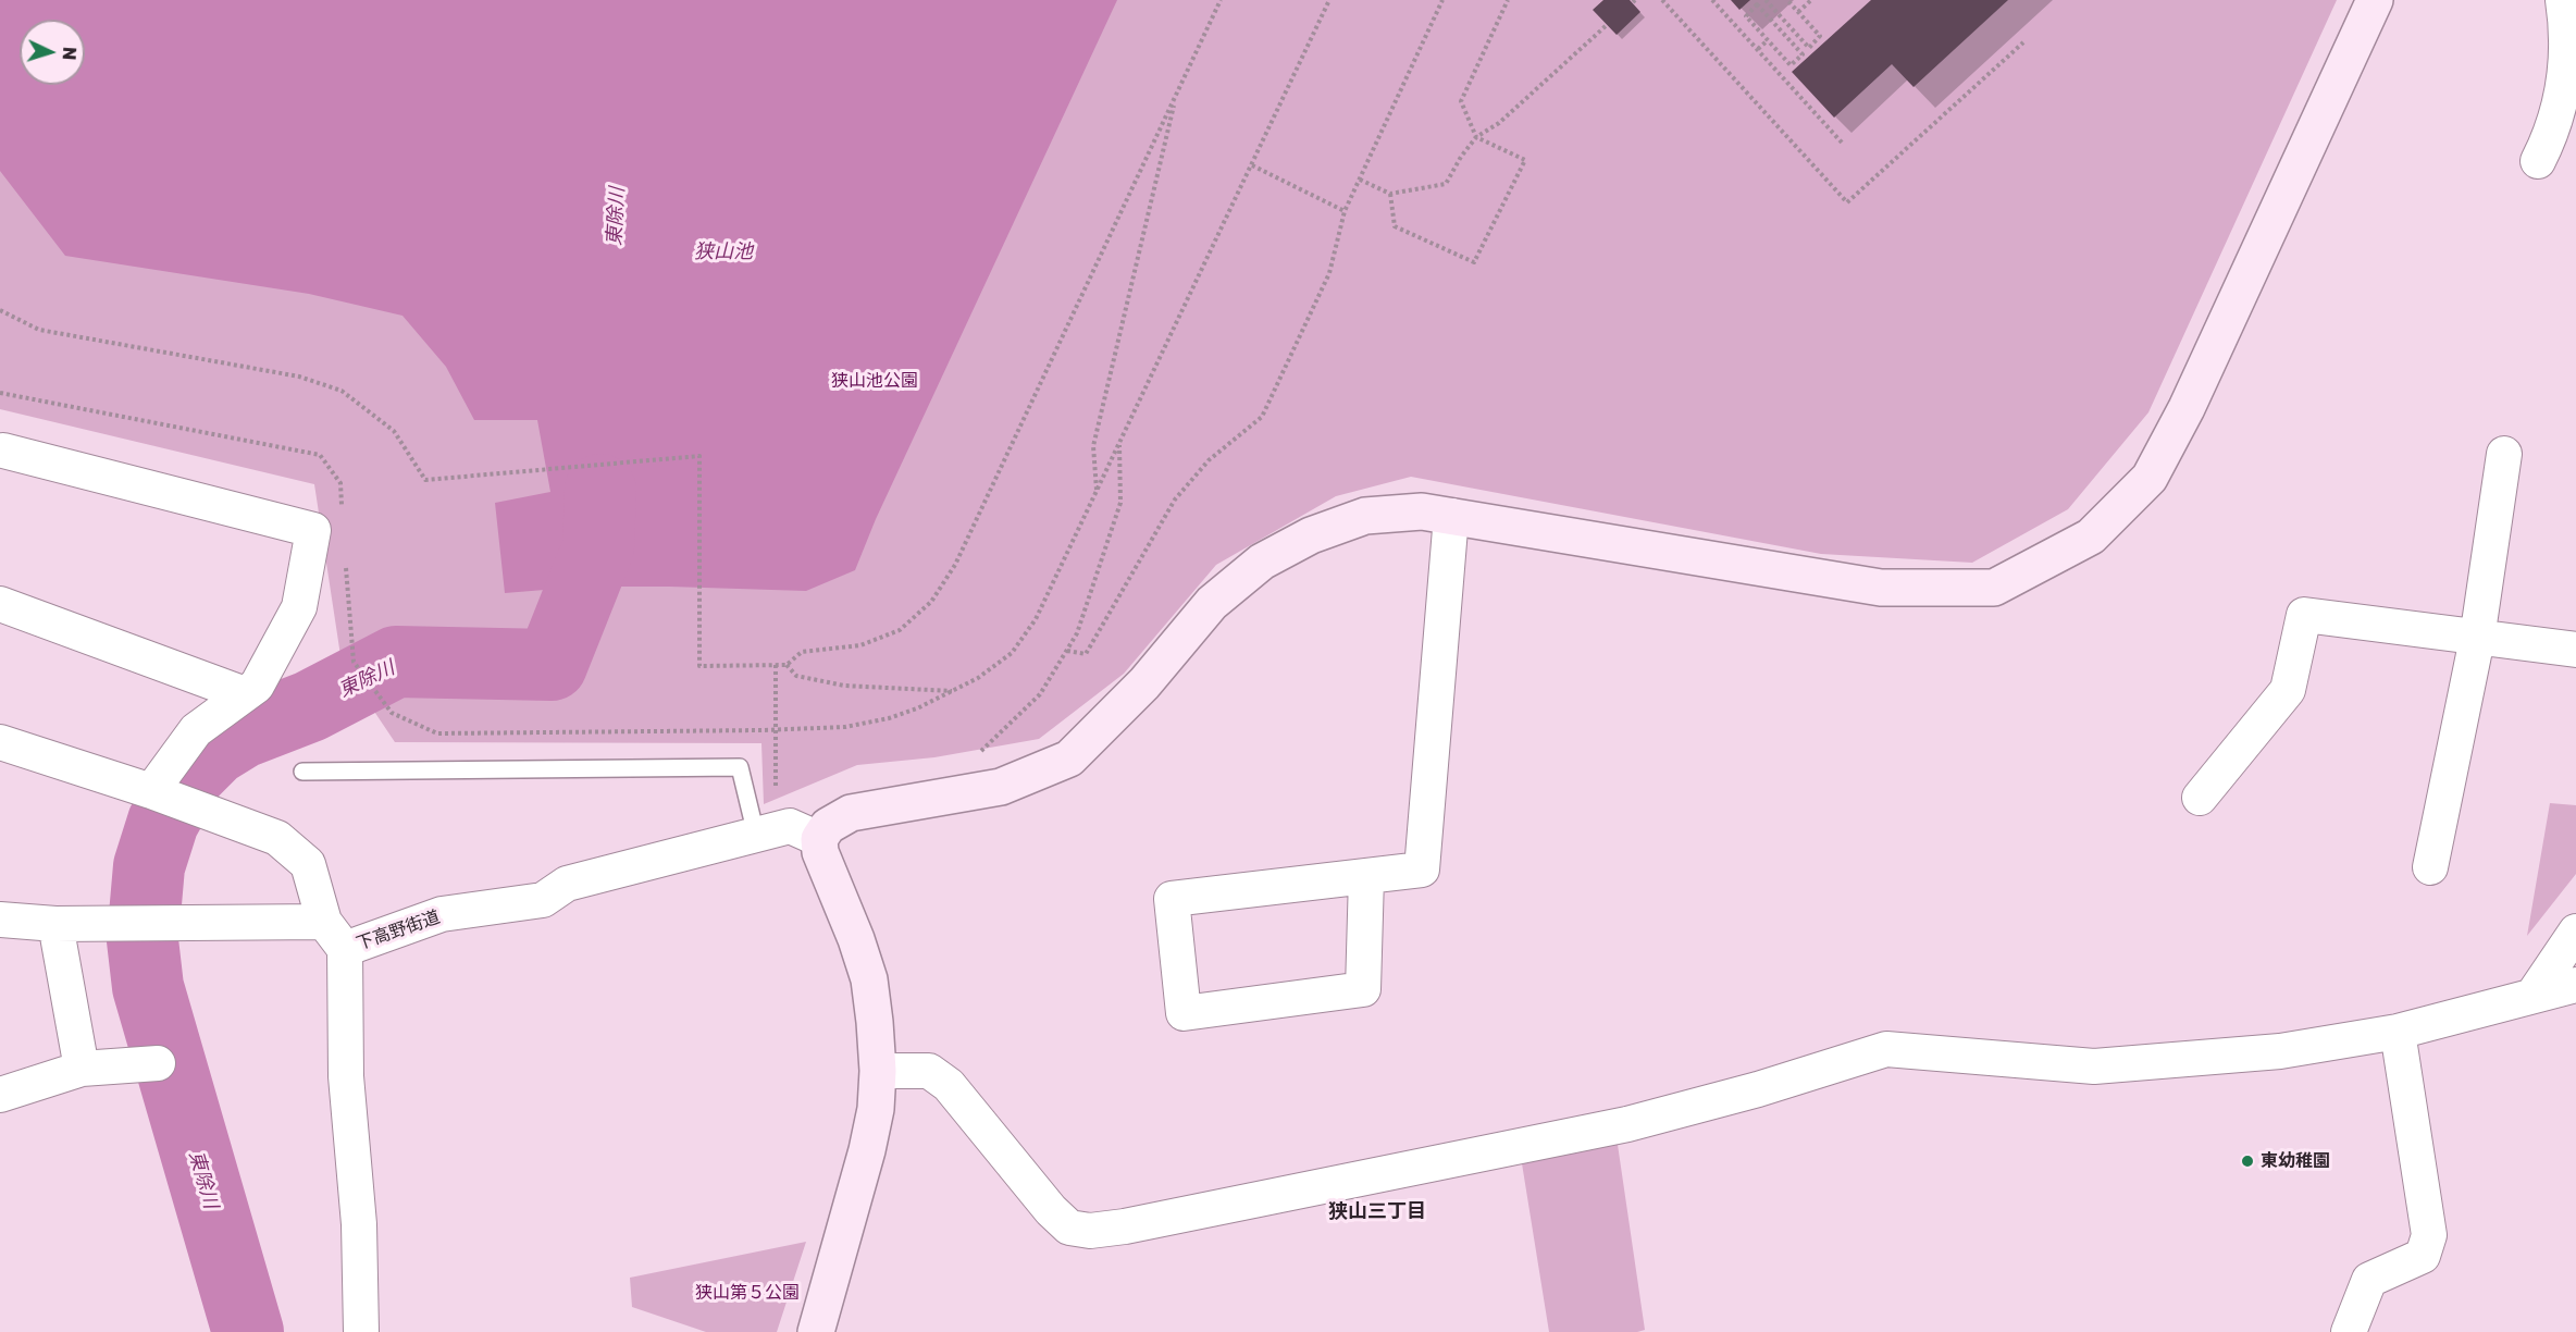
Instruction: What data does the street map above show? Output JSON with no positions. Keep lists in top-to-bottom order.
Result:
{
  "streets": {
    "street": ["下高野街道"]
  },
  "districts": ["狭山三丁目"],
  "water": ["東除川", "狭山池"],
  "parks": ["狭山池公園", "狭山第５公園"],
  "places": ["東幼稚園"],
  "north": "right"
}
